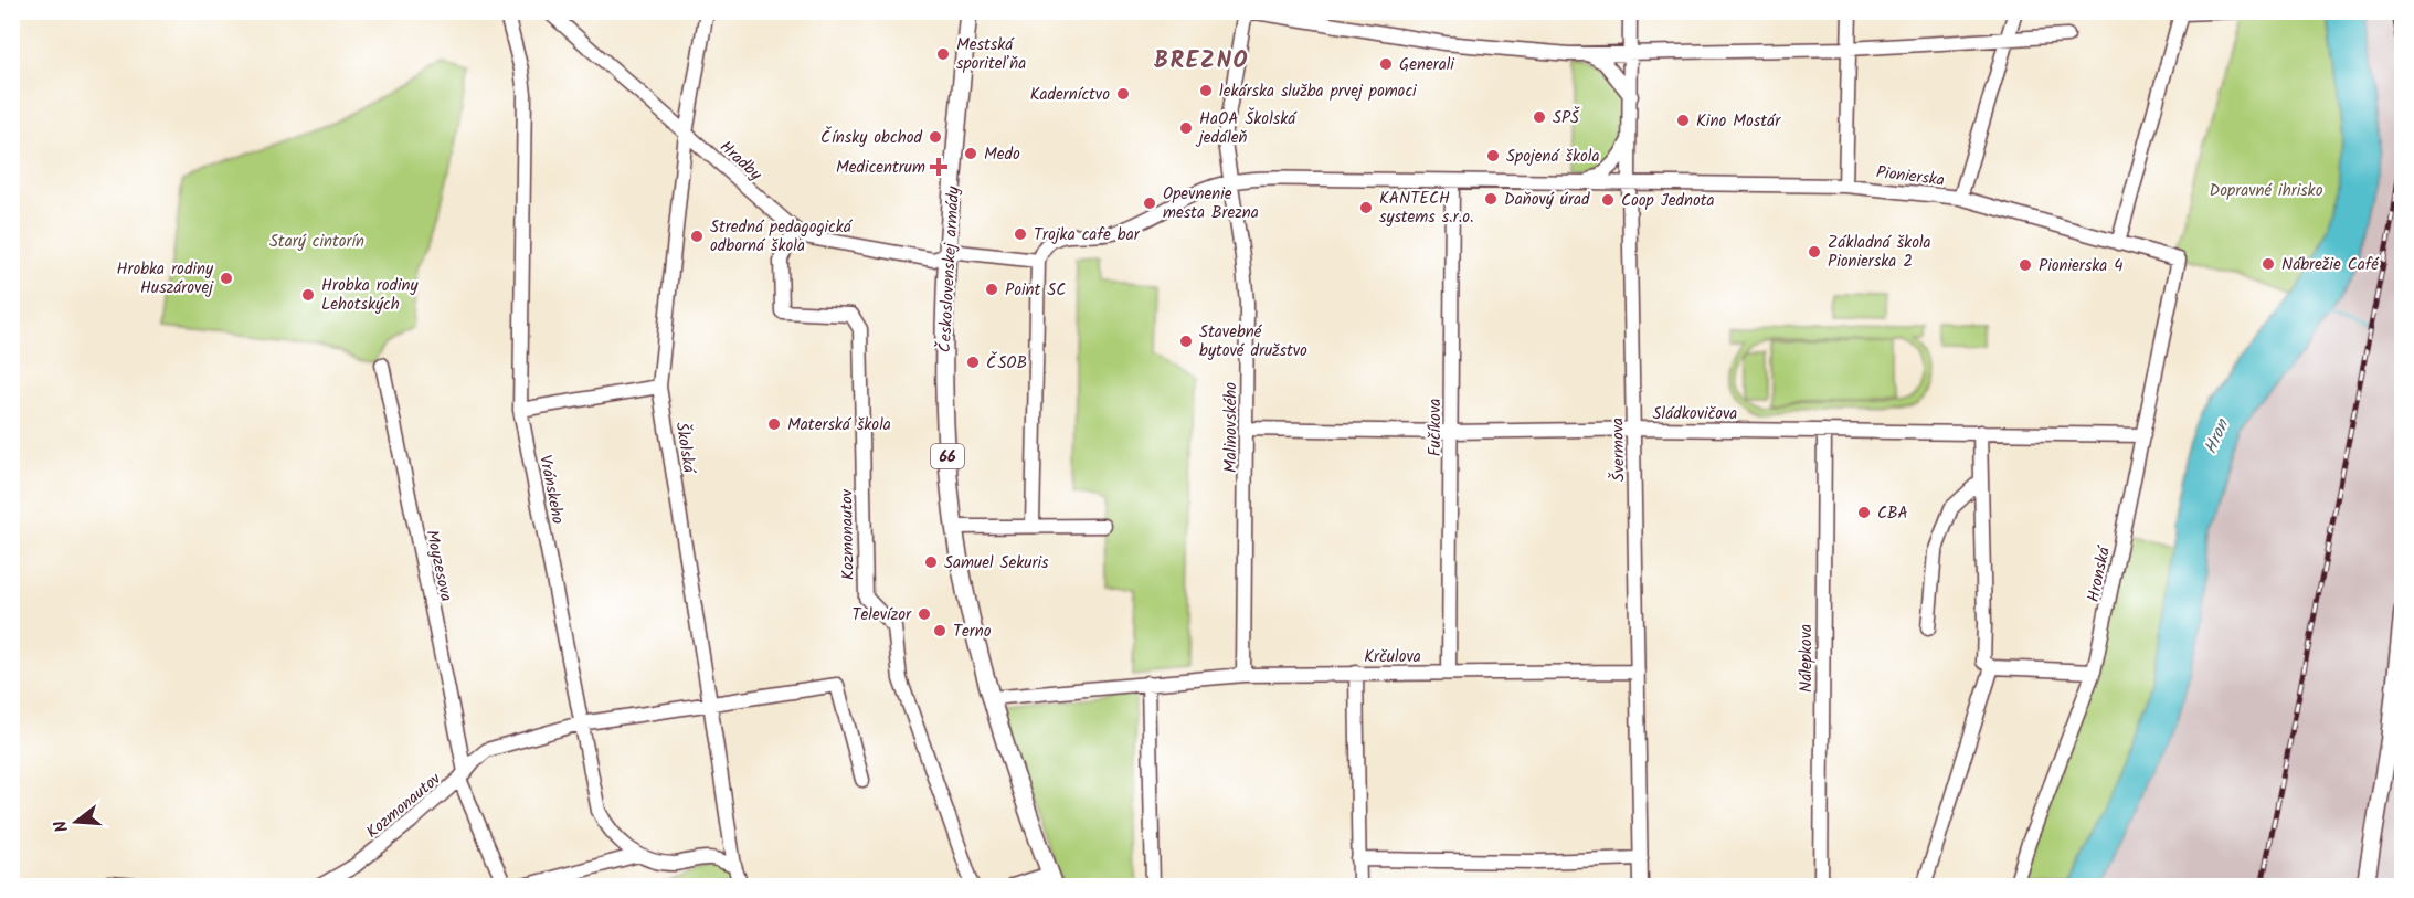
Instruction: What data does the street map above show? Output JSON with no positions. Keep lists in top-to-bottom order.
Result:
{
  "streets": {
    "main road": ["Československej armády", "66"],
    "street": [
      "Hradby",
      "Pionierska",
      "Sládkovičova",
      "Malinovského",
      "Fučíkova",
      "Školská",
      "Švermova",
      "Vránskeho",
      "Kozmonautov",
      "Moyzesova",
      "Hronská",
      "Krčulova",
      "Nálepkova"
    ]
  },
  "crossings": [
    ["Hradby", "Československej armády"],
    ["Hradby", "Školská"],
    ["Hradby", "Kozmonautov"],
    ["Pionierska", "Malinovského"],
    ["Pionierska", "Fučíkova"],
    ["Pionierska", "Švermova"],
    ["Pionierska", "Hronská"],
    ["Československej armády", "Krčulova"],
    ["Sládkovičova", "Malinovského"],
    ["Sládkovičova", "Fučíkova"],
    ["Sládkovičova", "Švermova"],
    ["Sládkovičova", "Hronská"],
    ["Sládkovičova", "Nálepkova"],
    ["Malinovského", "Krčulova"],
    ["Fučíkova", "Krčulova"],
    ["Školská", "Vránskeho"],
    ["Školská", "Kozmonautov"],
    ["Švermova", "Krčulova"],
    ["Vránskeho", "Kozmonautov"],
    ["Kozmonautov", "Moyzesova"]
  ],
  "districts": ["BREZNO"],
  "water": ["Hron"],
  "parks": ["Dopravné ihrisko", "Starý cintorín"],
  "places": {
    "other": [
      "Mestská sporiteľňa",
      "Generali",
      "lekárska služba prvej pomoci",
      "Kaderníctvo",
      "SPŠ",
      "Kino Mostár",
      "HaOA Školská jedáleň",
      "Čínsky obchod",
      "Medo",
      "Spojená škola",
      "Daňový úrad",
      "Coop Jednota",
      "Opevnenie mesta Brezna",
      "KANTECH systems s.r.o.",
      "Trojka cafe bar",
      "Stredná pedagogická odborná škola",
      "Základná škola Pionierska 2",
      "Nábrežie Café",
      "Pionierska 4",
      "Hrobka rodiny Huszárovej",
      "Point SC",
      "Hrobka rodiny Lehotských",
      "Stavebné bytové družstvo",
      "ČSOB",
      "Materská škola",
      "CBA",
      "Samuel Sekuris",
      "Televízor",
      "Terno"
    ],
    "health": ["Medicentrum"]
  },
  "north": "left"
}
